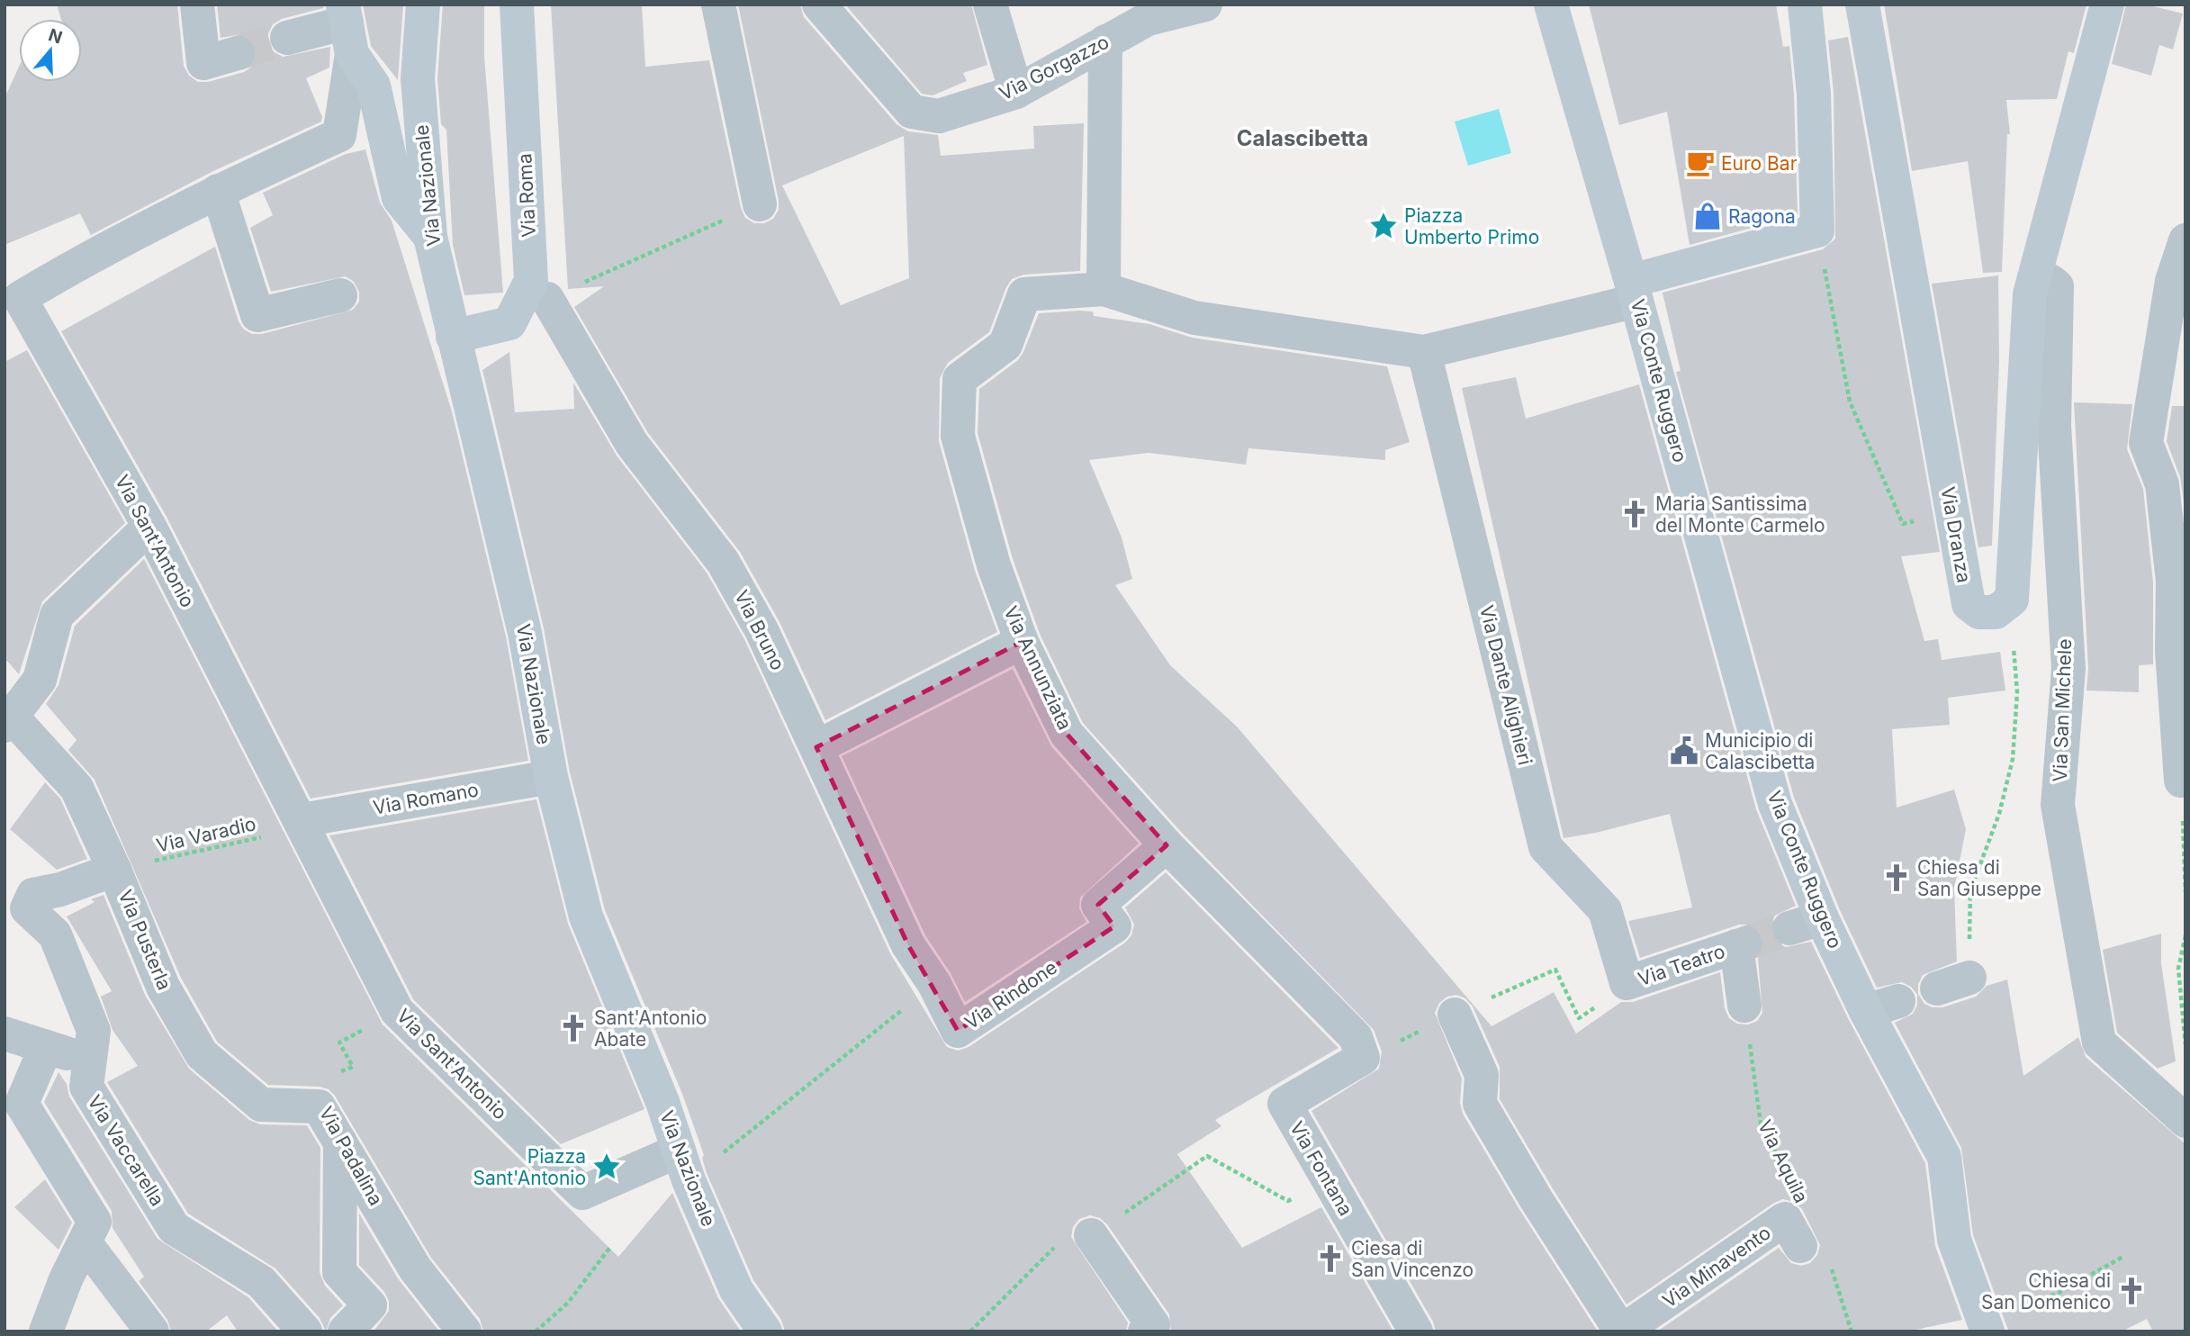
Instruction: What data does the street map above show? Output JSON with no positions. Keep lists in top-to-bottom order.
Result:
{
  "streets": {
    "street": [
      "Via Gorgazzo",
      "Via Nazionale",
      "Via Roma",
      "Via Conte Ruggero",
      "Via Dranza",
      "Via Sant'Antonio",
      "Via Bruno",
      "Via Annunziata",
      "Via Dante Alighieri",
      "Via San Michele",
      "Via Romano",
      "Via Pusterla",
      "Via Teatro",
      "Via Rindone",
      "Via Vaccarella",
      "Via Padalina",
      "Via Fontana",
      "Via Minavento"
    ],
    "path": ["Via Varadio", "Via Aquila"]
  },
  "crossings": [
    ["Via Nazionale", "Via Roma"],
    ["Via Nazionale", "Via Sant'Antonio"],
    ["Via Nazionale", "Via Romano"],
    ["Via Sant'Antonio", "Via Romano"],
    ["Via Sant'Antonio", "Via Varadio"],
    ["Via Sant'Antonio", "Via Padalina"],
    ["Via Bruno", "Via Rindone"],
    ["Via Annunziata", "Via Rindone"],
    ["Via Annunziata", "Via Fontana"],
    ["Via Dante Alighieri", "Via Teatro"],
    ["Via Romano", "Via Varadio"],
    ["Via Varadio", "Via Pusterla"],
    ["Via Varadio", "Via Vaccarella"],
    ["Via Pusterla", "Via Vaccarella"],
    ["Via Pusterla", "Via Padalina"],
    ["Via Teatro", "Via Aquila"]
  ],
  "districts": ["Calascibetta"],
  "places": {
    "cafe": ["Euro Bar"],
    "shop": ["Ragona"],
    "place": ["Piazza Umberto Primo", "Piazza Sant'Antonio"],
    "church": [
      "Maria Santissima del Monte Carmelo",
      "Chiesa di San Giuseppe",
      "Sant'Antonio Abate",
      "Ciesa di San Vincenzo",
      "Chiesa di San Domenico"
    ],
    "public building": ["Municipio di Calascibetta"]
  },
  "north": "top"
}
